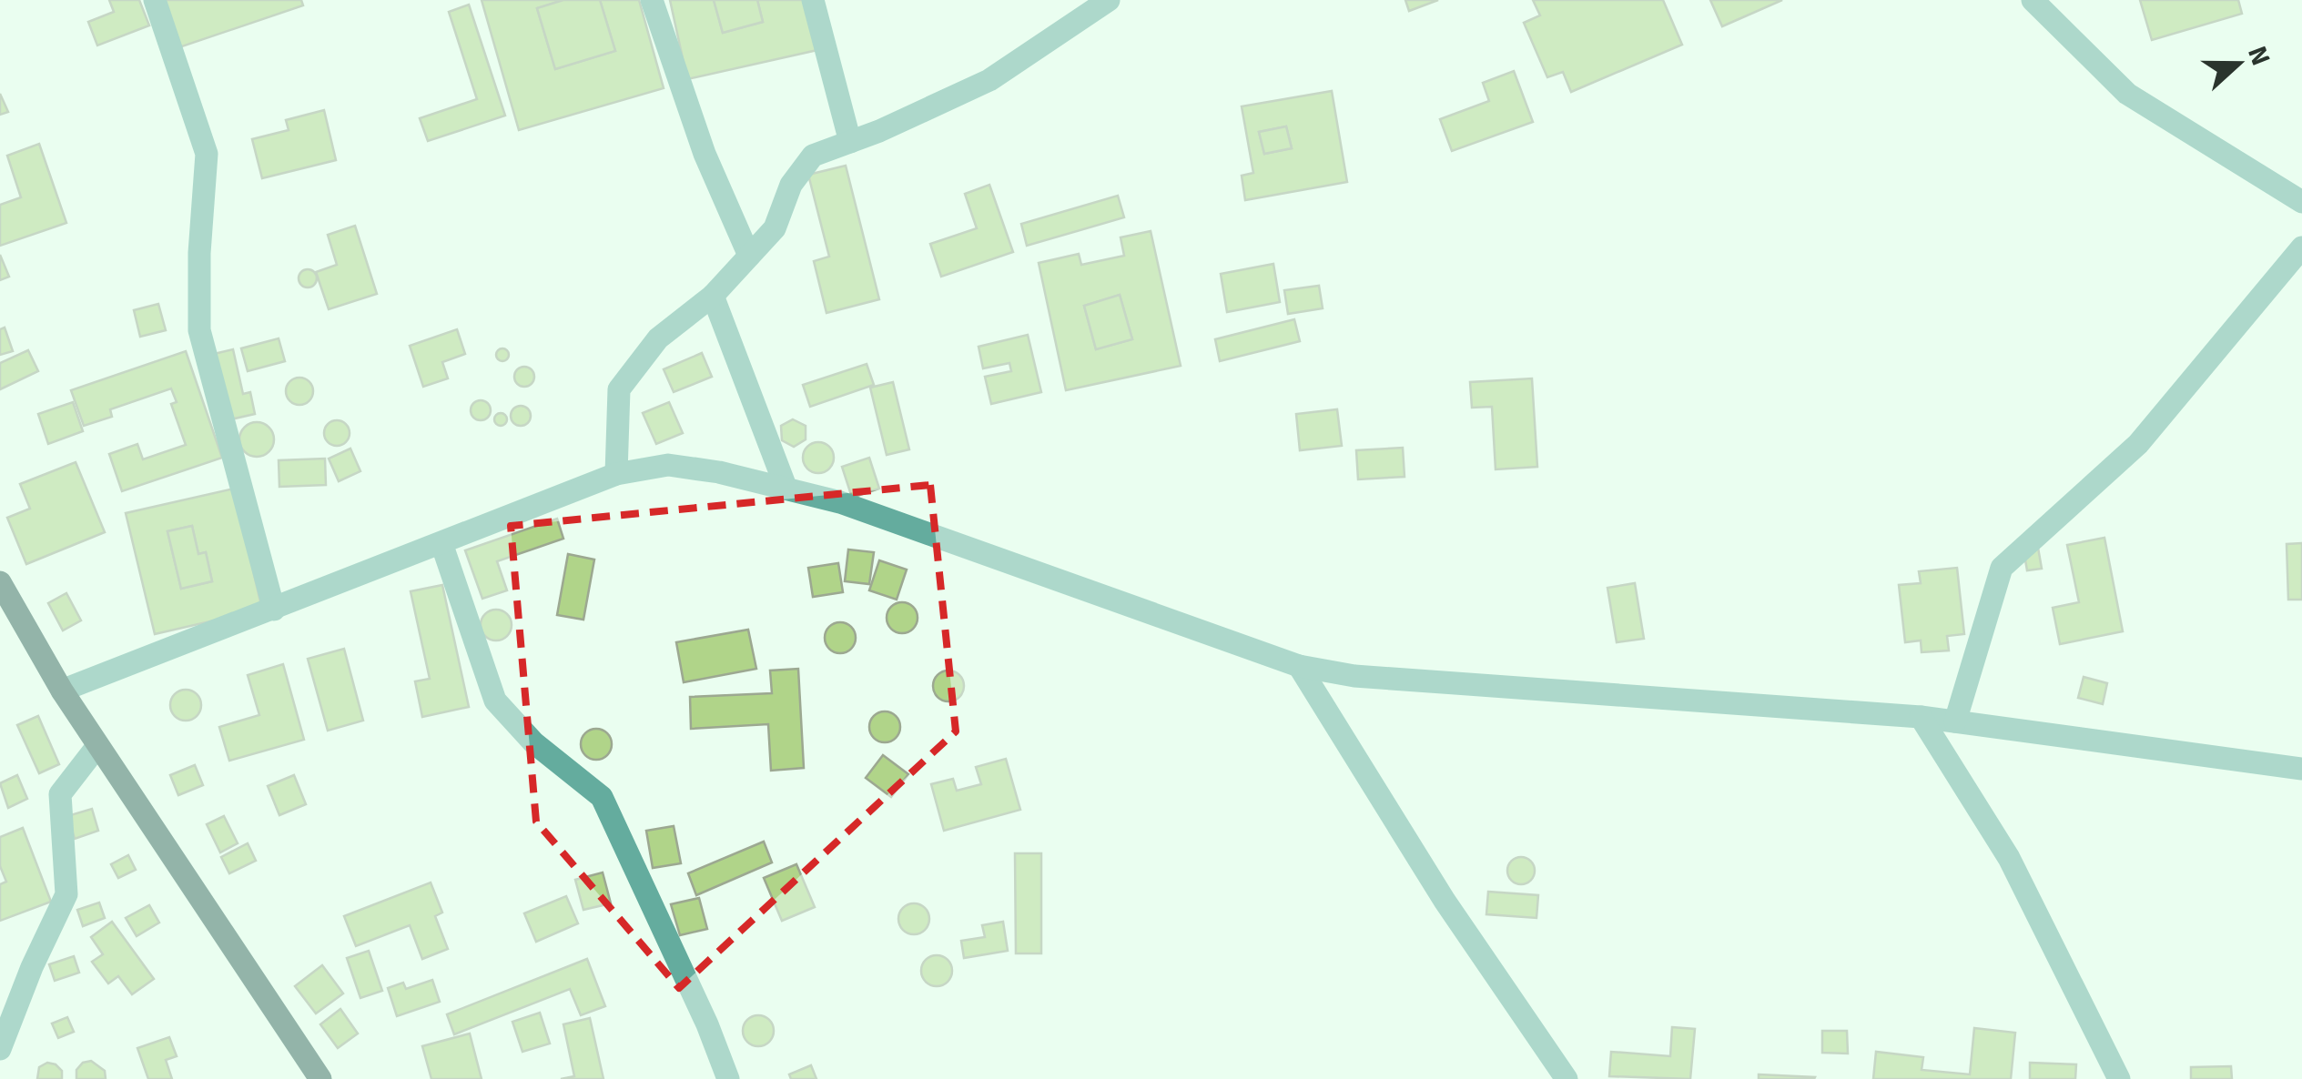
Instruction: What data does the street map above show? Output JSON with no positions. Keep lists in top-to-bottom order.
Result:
{
  "north": "right"
}
